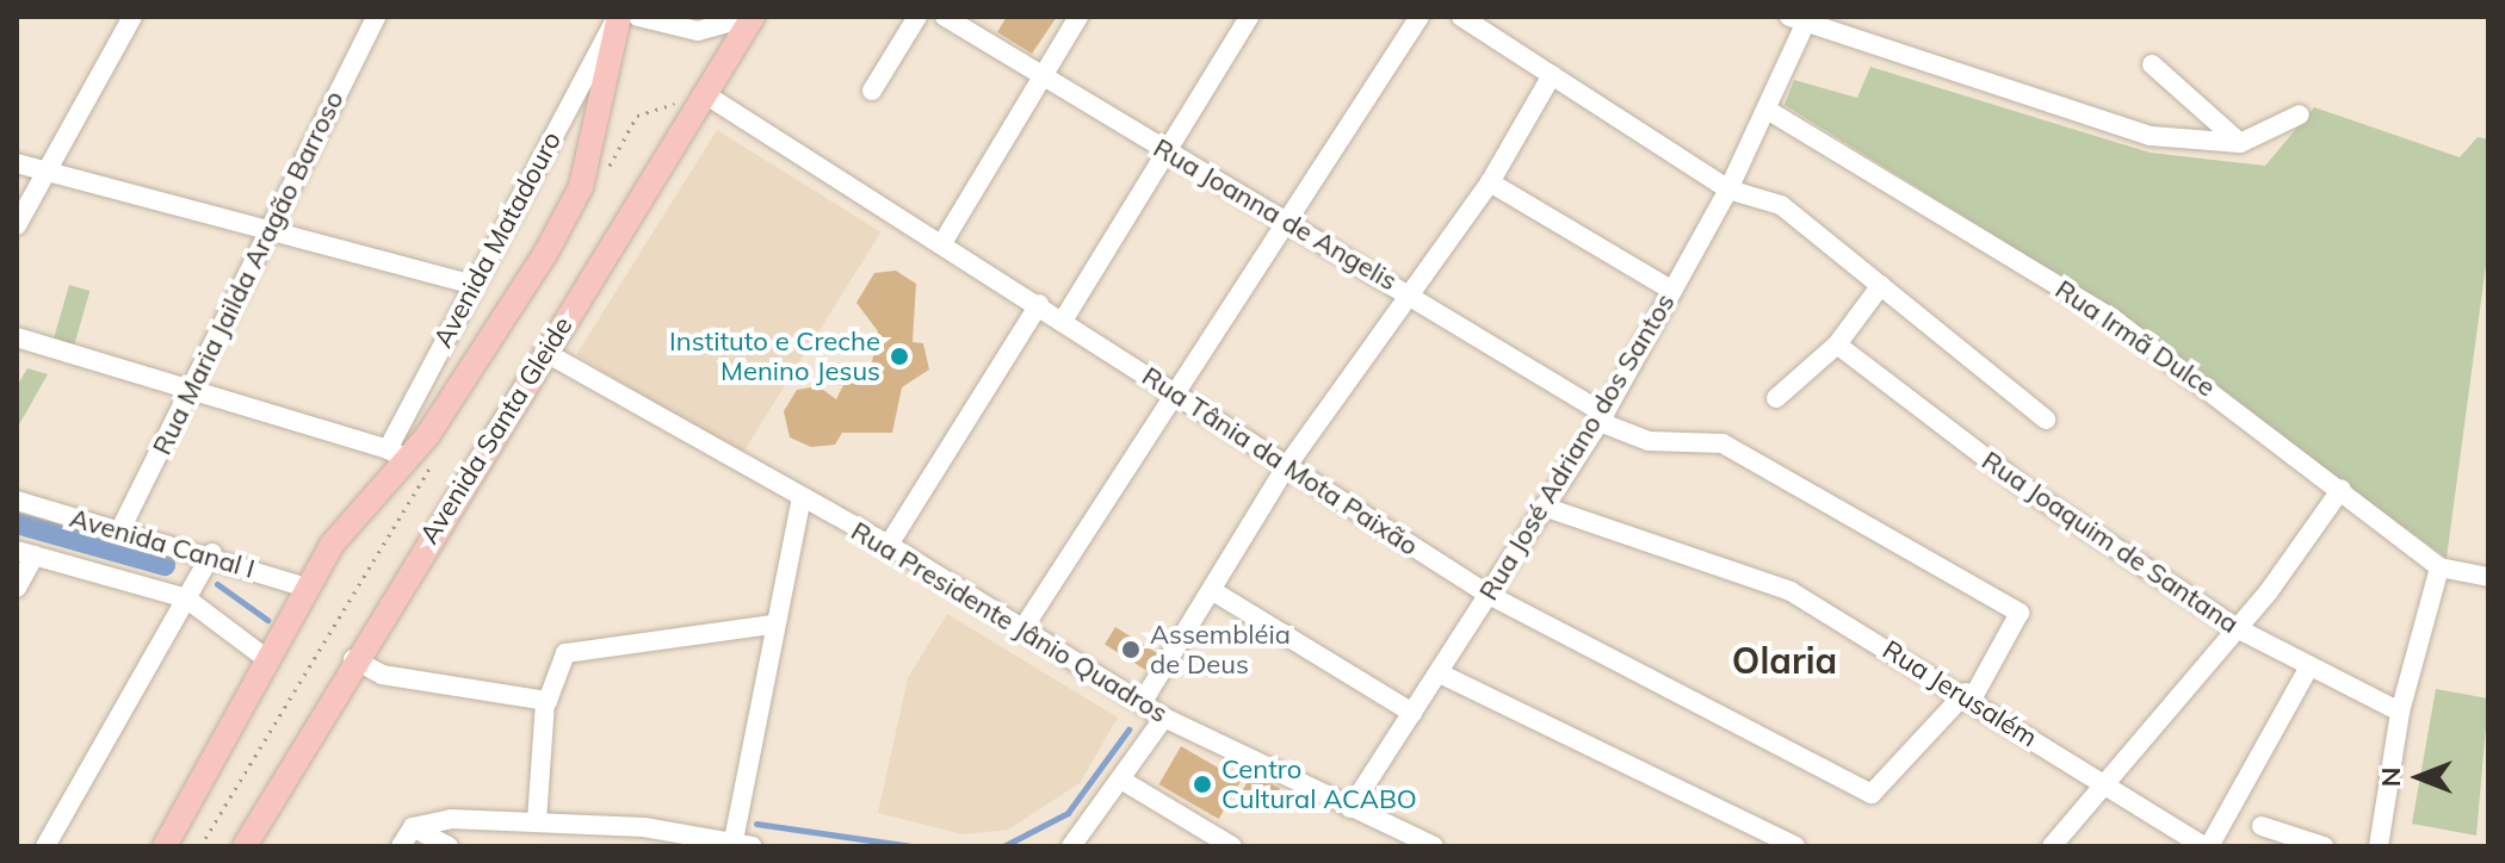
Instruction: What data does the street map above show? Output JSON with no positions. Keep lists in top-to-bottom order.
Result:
{
  "streets": {
    "main road": ["Avenida Santa Gleide"],
    "street": [
      "Rua Joanna de Angelis",
      "Avenida Matadouro",
      "Rua Maria Jailda Aragão Barroso",
      "Rua Irmã Dulce",
      "Rua José Adriano dos Santos",
      "Rua Tânia da Mota Paixão",
      "Rua Joaquim de Santana",
      "Avenida Canal I",
      "Rua Presidente Jânio Quadros",
      "Rua Jerusalém"
    ]
  },
  "crossings": [
    ["Rua Joanna de Angelis", "Rua José Adriano dos Santos"],
    ["Rua Joanna de Angelis", "Rua Tânia da Mota Paixão"],
    ["Rua Joanna de Angelis", "Rua Jerusalém"],
    ["Avenida Matadouro", "Avenida Santa Gleide"],
    ["Rua Maria Jailda Aragão Barroso", "Avenida Canal I"],
    ["Rua Irmã Dulce", "Rua José Adriano dos Santos"],
    ["Avenida Santa Gleide", "Rua Tânia da Mota Paixão"],
    ["Avenida Santa Gleide", "Avenida Canal I"],
    ["Avenida Santa Gleide", "Rua Presidente Jânio Quadros"],
    ["Rua José Adriano dos Santos", "Rua Tânia da Mota Paixão"],
    ["Rua José Adriano dos Santos", "Rua Presidente Jânio Quadros"],
    ["Rua José Adriano dos Santos", "Rua Jerusalém"],
    ["Rua Tânia da Mota Paixão", "Rua Jerusalém"]
  ],
  "districts": ["Olaria"],
  "places": ["Instituto e Creche Menino Jesus", "Assembléia de Deus", "Centro Cultural ACABO"],
  "north": "left"
}
